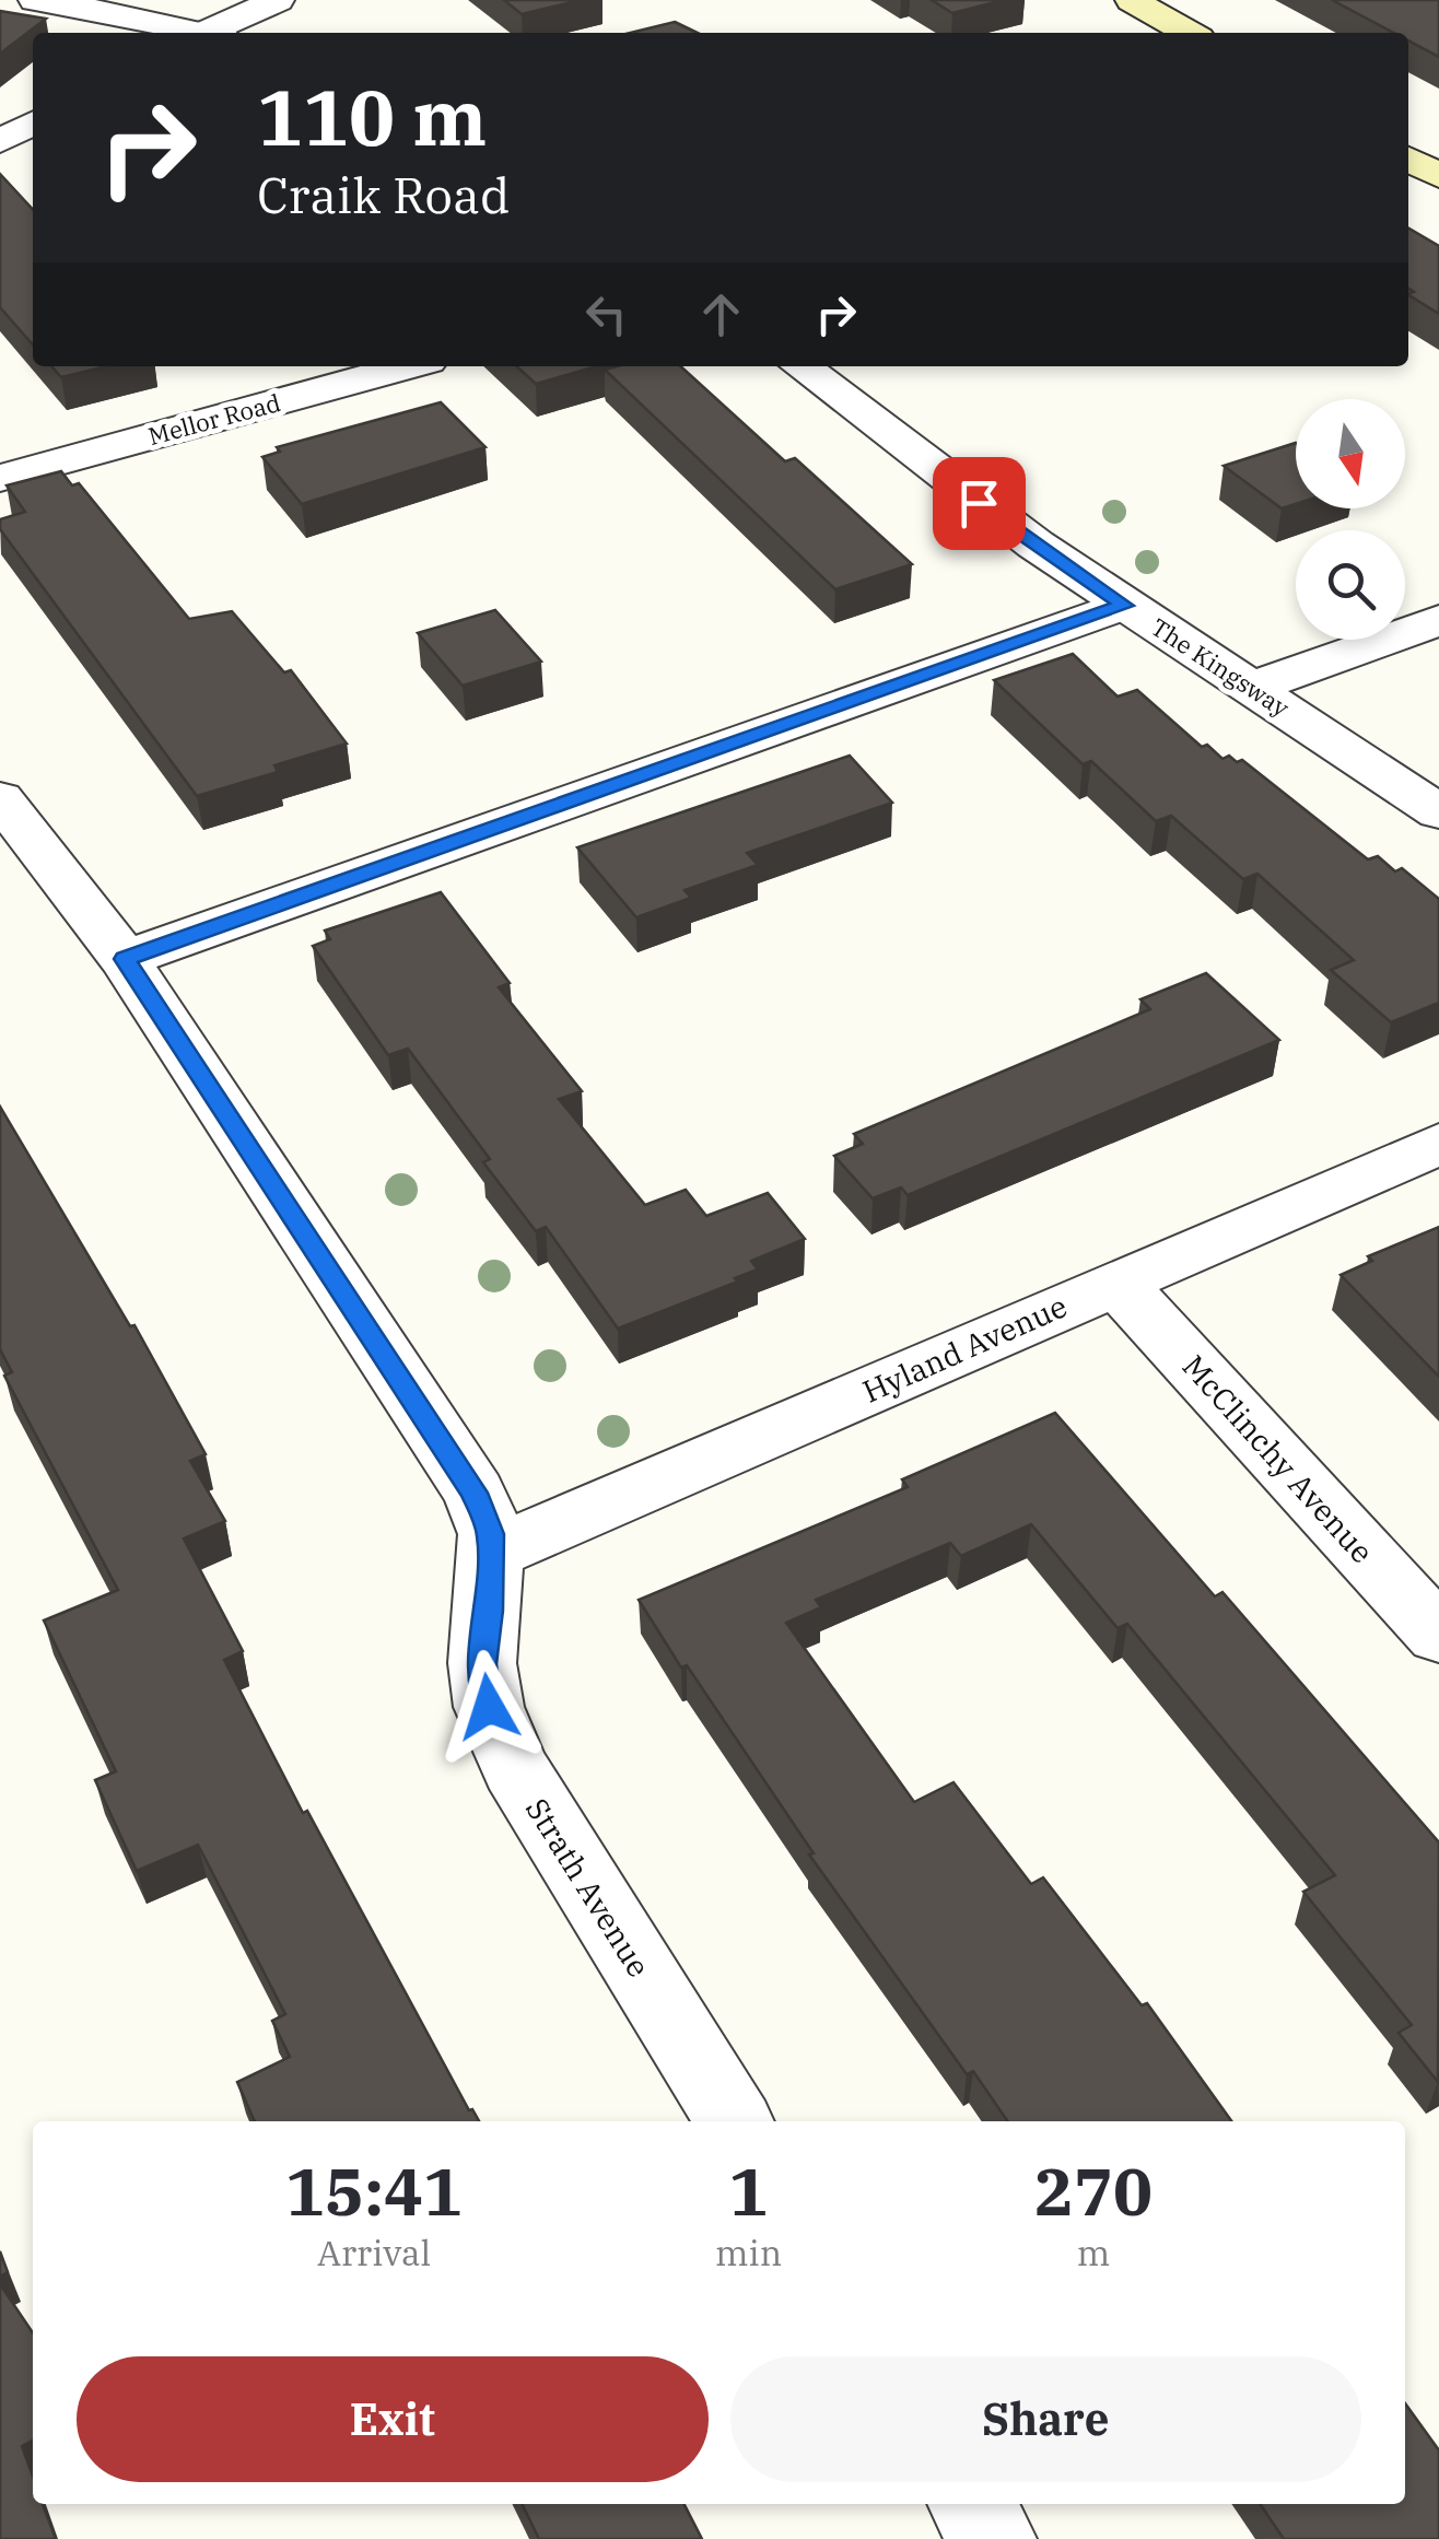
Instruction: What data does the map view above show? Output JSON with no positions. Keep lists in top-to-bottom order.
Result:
{
  "streets": {
    "street": [
      "Mellor Road",
      "The Kingsway",
      "Hyland Avenue",
      "McClinchy Avenue",
      "Strath Avenue"
    ]
  },
  "crossings": [
    ["Hyland Avenue", "McClinchy Avenue"],
    ["Hyland Avenue", "Strath Avenue"]
  ],
  "north": "bottom",
  "page": {
    "turn": ["110 m", "Craik Road"],
    "eta": [
      "15:41",
      "Arrival",
      "1",
      "min",
      "270",
      "m"
    ],
    "buttons": ["Exit", "Share"]
  }
}
